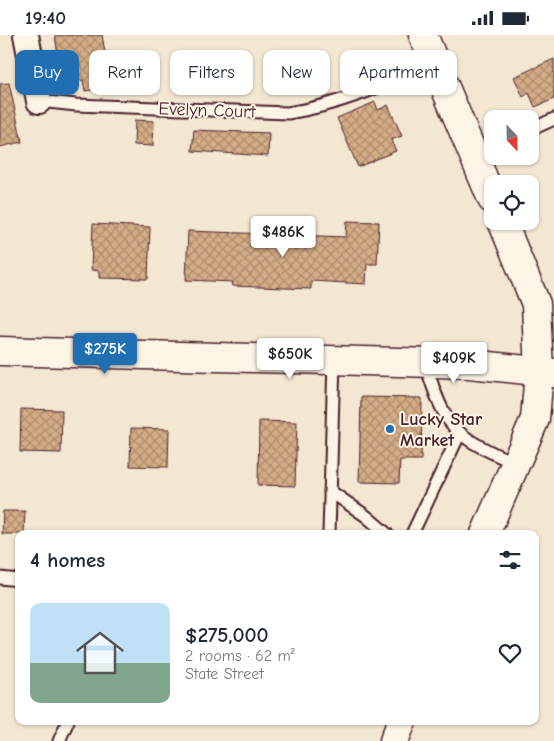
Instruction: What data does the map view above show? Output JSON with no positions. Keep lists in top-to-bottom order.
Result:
{
  "streets": {
    "street": ["Evelyn Court"]
  },
  "places": ["Lucky Star Market"],
  "north": "bottom",
  "page": {
    "status": "19:40",
    "chip": [
      "Buy",
      "Rent",
      "Filters",
      "New",
      "Apartment"
    ],
    "price": [
      "$486K",
      "$275K",
      "$650K",
      "$409K"
    ],
    "heading": "4 homes",
    "list": [
      {
        "name": "$275,000",
        "note": "2 rooms · 62 m² · State Street"
      }
    ]
  }
}
